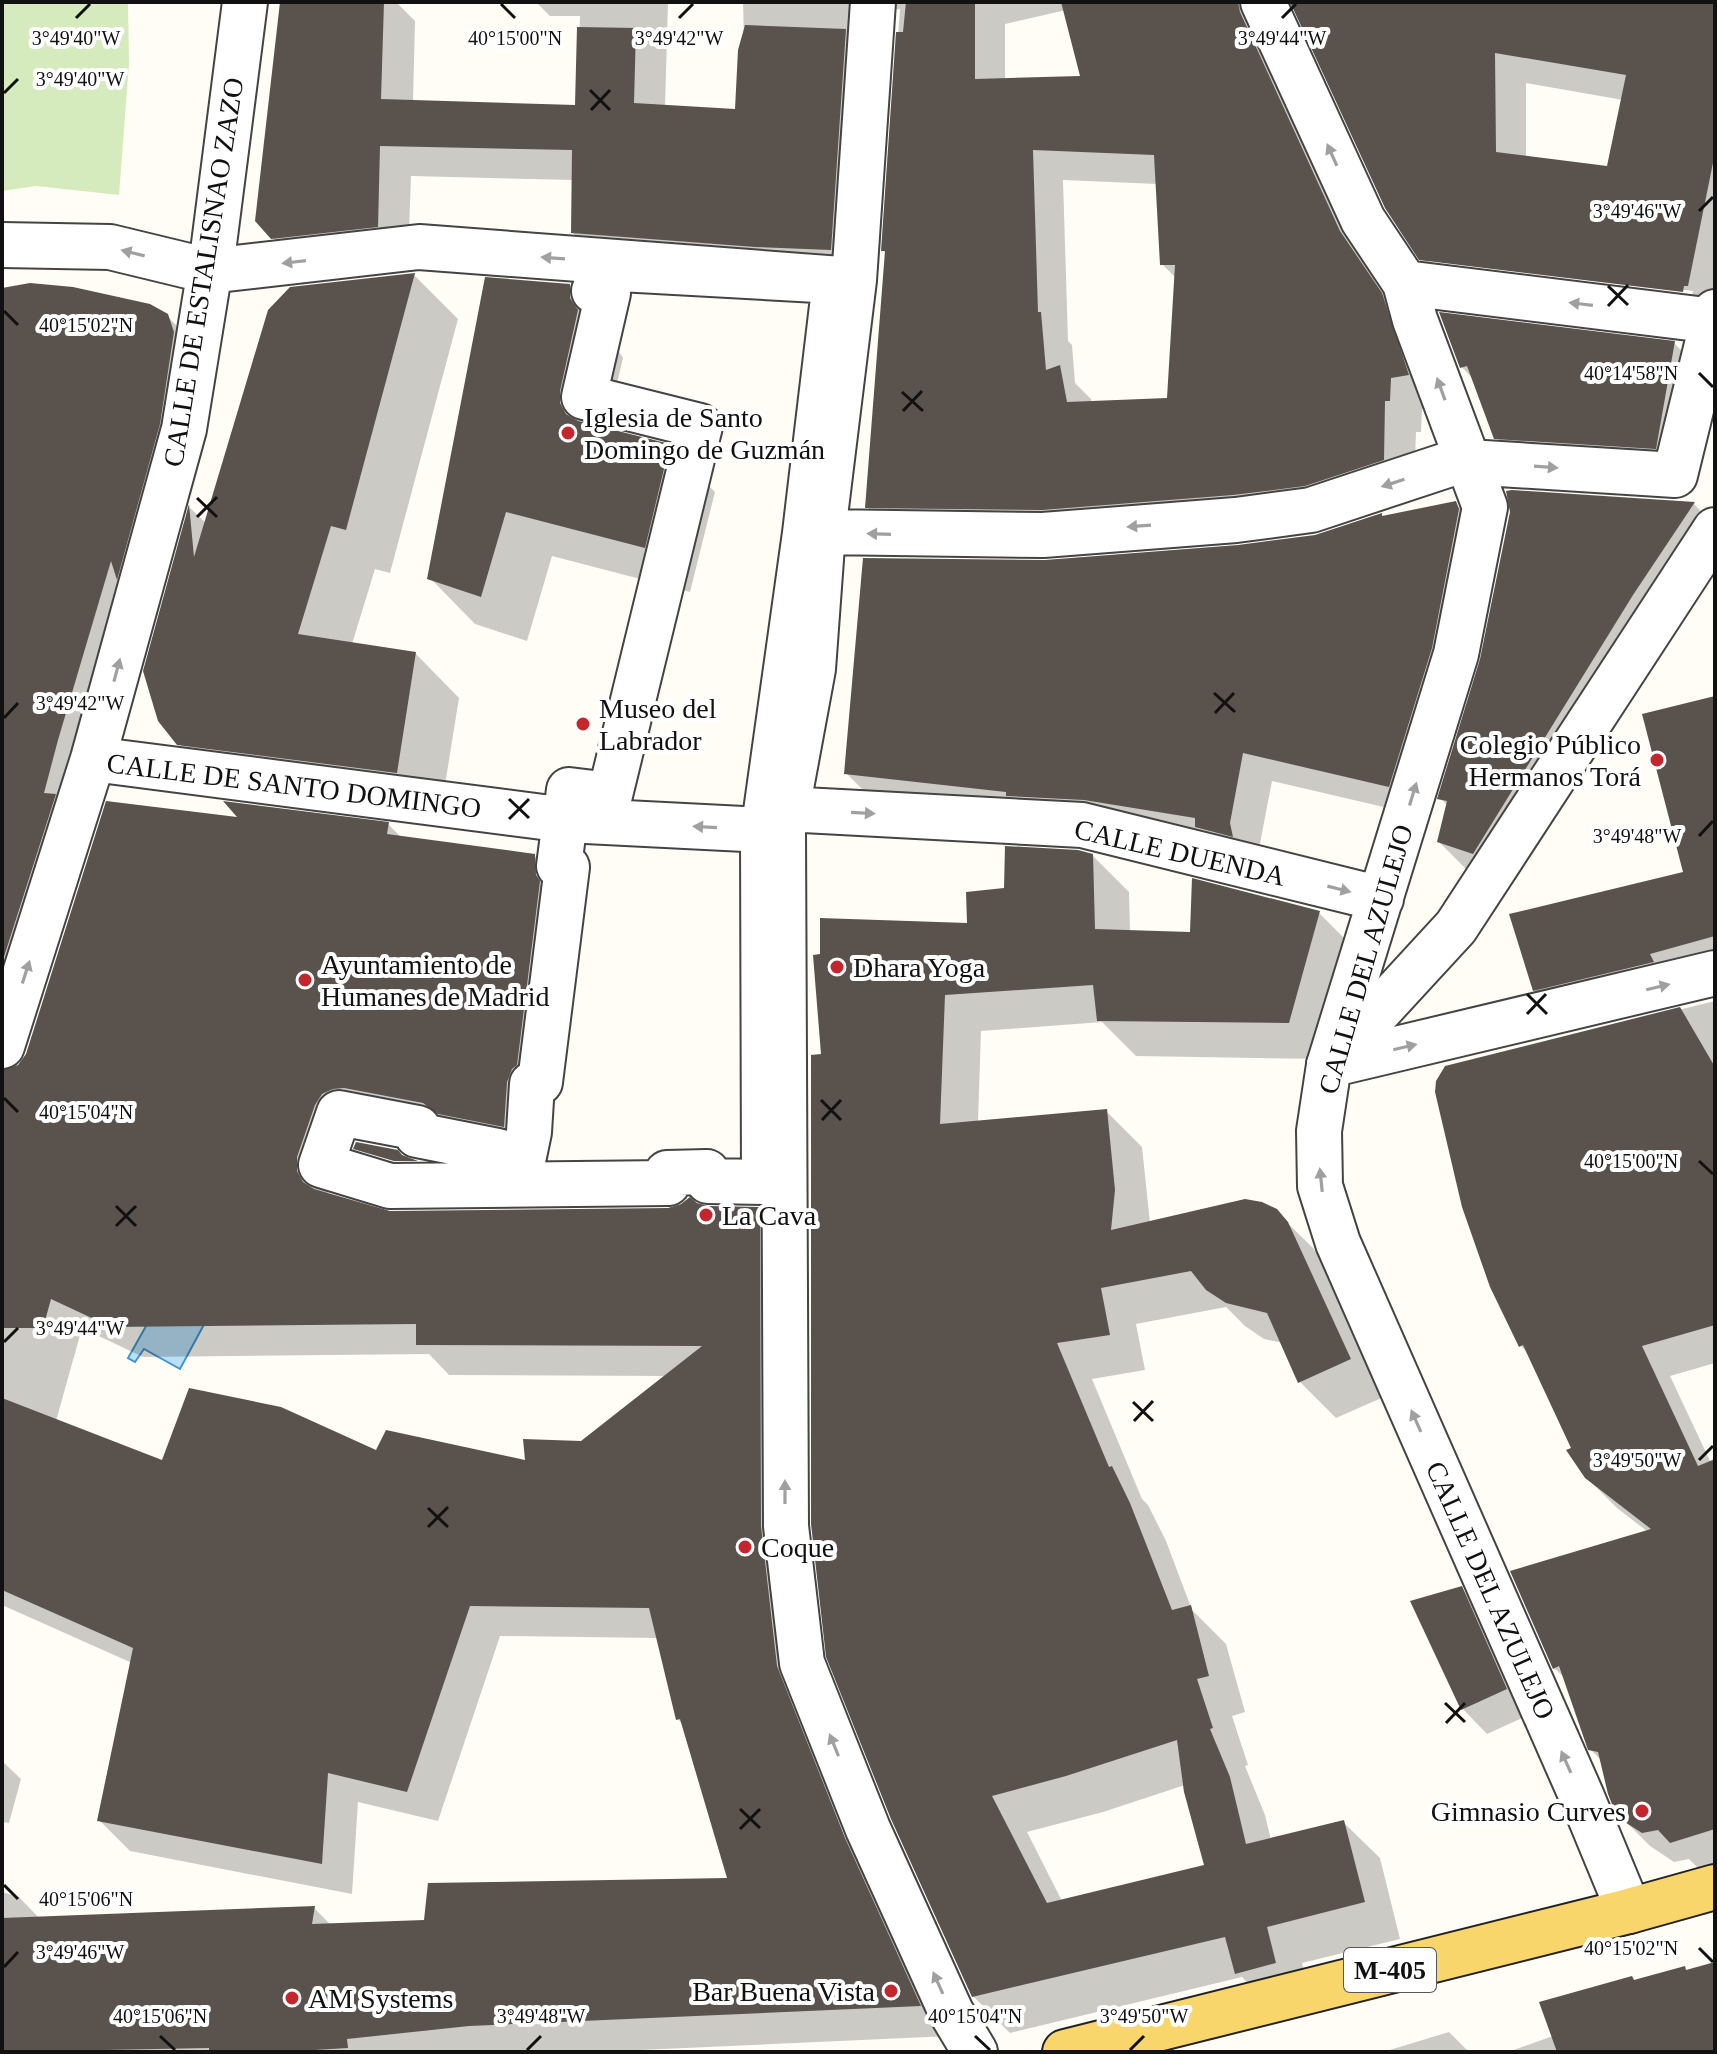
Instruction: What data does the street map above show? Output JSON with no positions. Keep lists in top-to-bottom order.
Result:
{
  "streets": {
    "main road": ["M-405"],
    "street": [
      "CALLE DE ESTALISNAO ZAZO",
      "CALLE DE SANTO DOMINGO",
      "CALLE DUENDA",
      "CALLE DEL AZULEJO"
    ]
  },
  "crossings": [
    ["CALLE DE ESTALISNAO ZAZO", "CALLE DE SANTO DOMINGO"],
    ["CALLE DE SANTO DOMINGO", "CALLE DUENDA"],
    ["CALLE DUENDA", "CALLE DEL AZULEJO"],
    ["CALLE DEL AZULEJO", "M-405"]
  ],
  "one_way": ["CALLE DE ESTALISNAO ZAZO", "CALLE DEL AZULEJO"],
  "places": [
    "Iglesia de Santo Domingo de Guzmán",
    "Museo del Labrador",
    "Colegio Público Hermanos Torá",
    "Dhara Yoga",
    "Ayuntamiento de Humanes de Madrid",
    "La Cava",
    "Coque",
    "Gimnasio Curves",
    "Bar Buena Vista",
    "AM Systems"
  ],
  "coordinates": [
    "40°15'00\"N",
    "3°49'40\"W",
    "3°49'42\"W",
    "3°49'44\"W",
    "3°49'46\"W",
    "40°15'02\"N",
    "40°14'58\"N",
    "3°49'48\"W",
    "40°15'04\"N",
    "3°49'50\"W",
    "40°15'06\"N"
  ]
}
